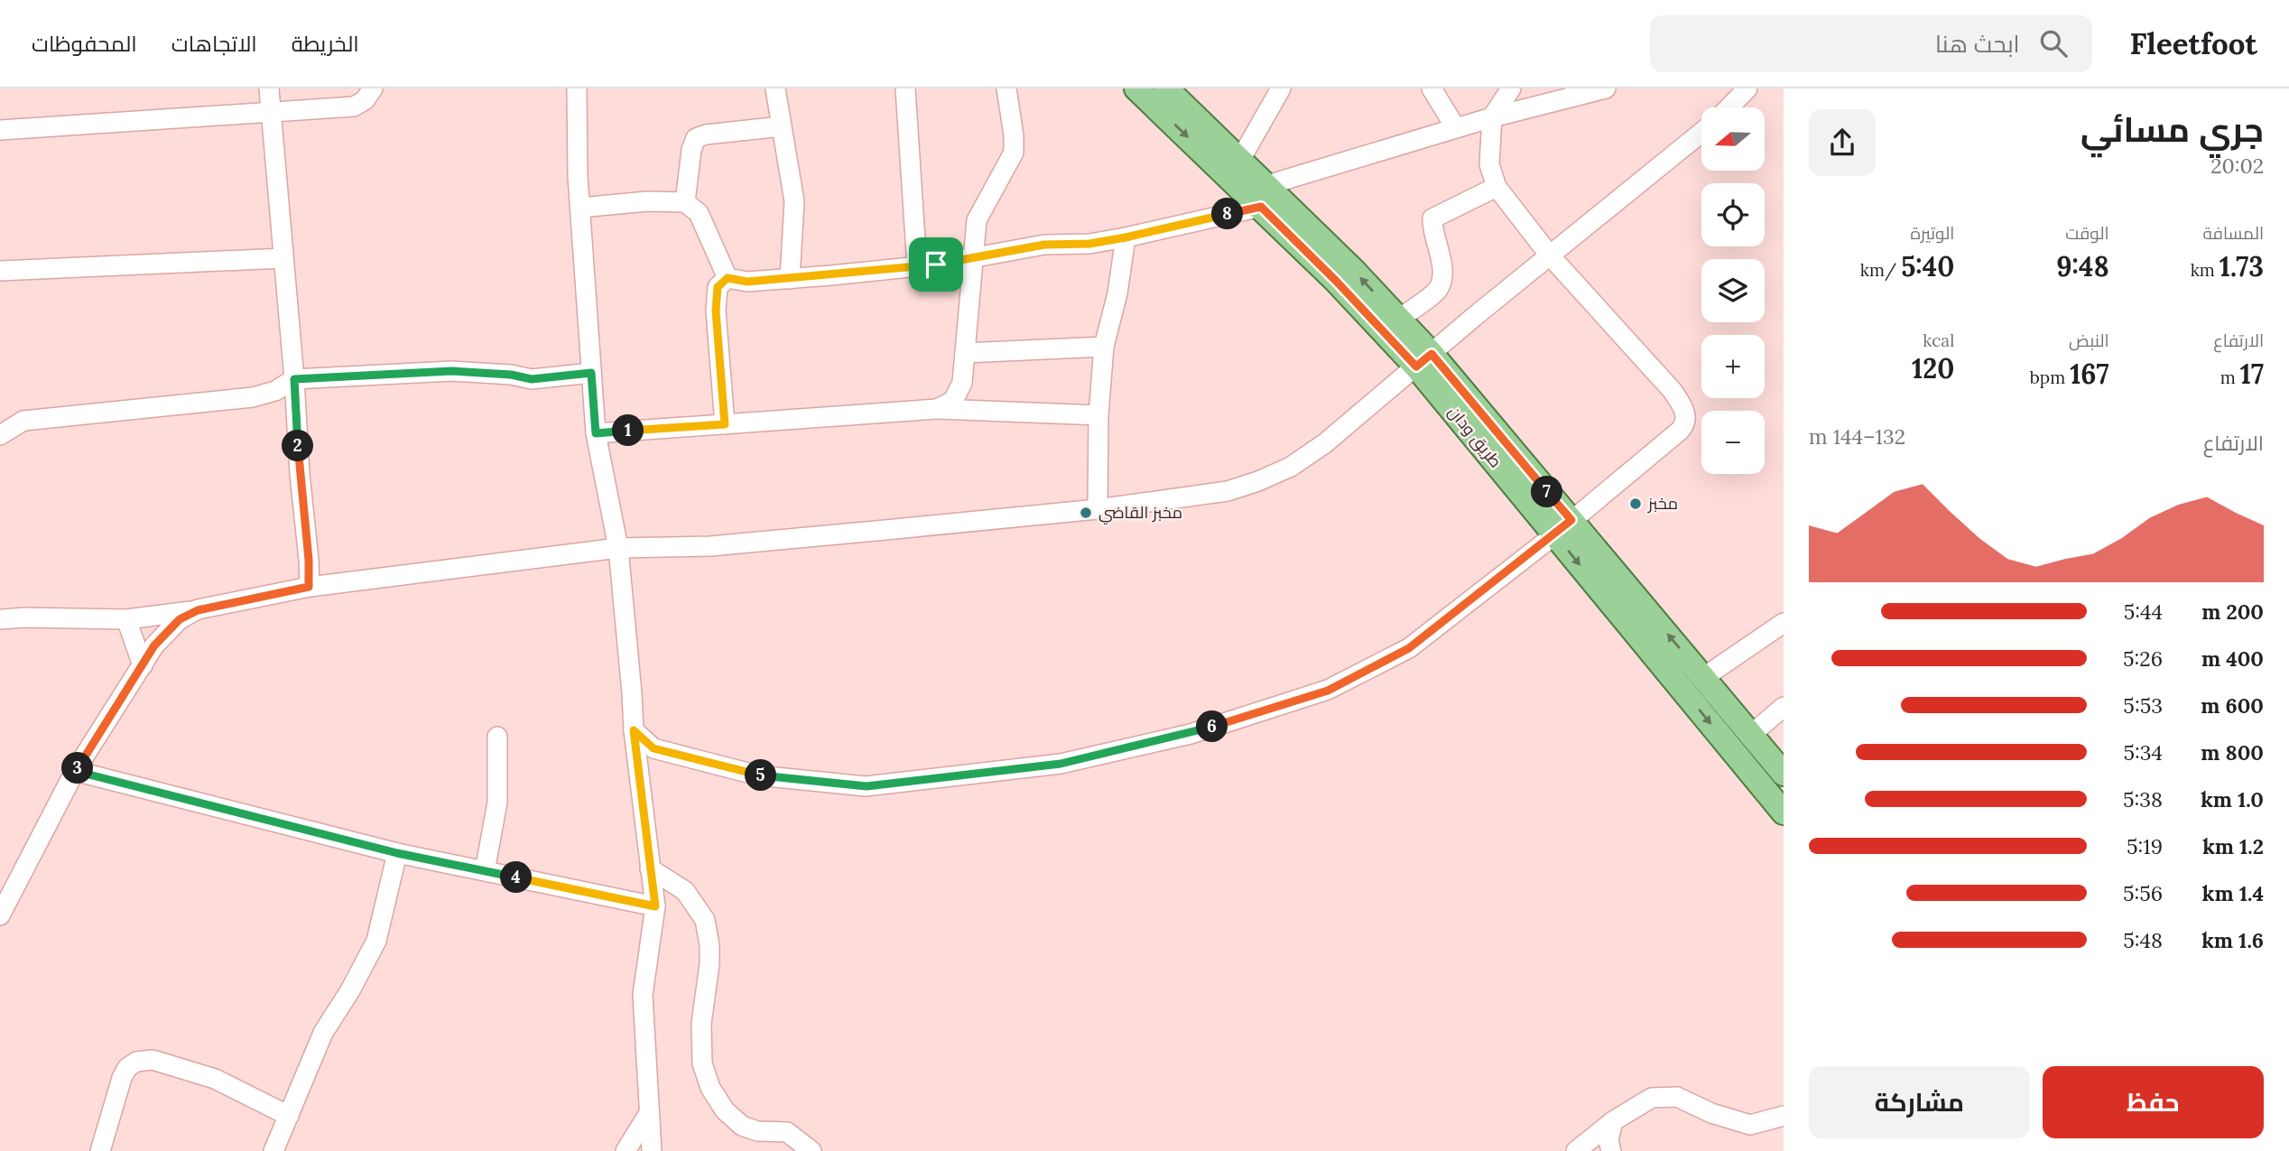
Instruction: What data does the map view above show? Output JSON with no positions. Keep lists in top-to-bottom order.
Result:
{
  "streets": {
    "main road": ["طريق ودان"]
  },
  "places": ["مخبز", "مخبز القاضي"],
  "north": "left",
  "page": {
    "header": "Fleetfoot",
    "search": "ابحث هنا",
    "nav": ["الخريطة", "الاتجاهات", "المحفوظات"],
    "heading": ["جري مسائي", "20:02"],
    "map_buttons": ["+", "−"],
    "stats": [
      ["المسافة", "1.73 km"],
      ["الوقت", "9:48"],
      ["الوتيرة", "5:40 /km"],
      ["الارتفاع", "17 m"],
      ["النبض", "167 bpm"],
      ["kcal", "120"]
    ],
    "pins": [
      "8",
      "1",
      "2",
      "7",
      "6",
      "3",
      "5",
      "4"
    ],
    "chart": ["الارتفاع", "132–144 m"],
    "list": [
      {
        "name": "200 m",
        "note": "5:44"
      },
      {
        "name": "400 m",
        "note": "5:26"
      },
      {
        "name": "600 m",
        "note": "5:53"
      },
      {
        "name": "800 m",
        "note": "5:34"
      },
      {
        "name": "1.0 km",
        "note": "5:38"
      },
      {
        "name": "1.2 km",
        "note": "5:19"
      },
      {
        "name": "1.4 km",
        "note": "5:56"
      },
      {
        "name": "1.6 km",
        "note": "5:48"
      }
    ],
    "buttons": ["حفظ", "مشاركة"]
  }
}
